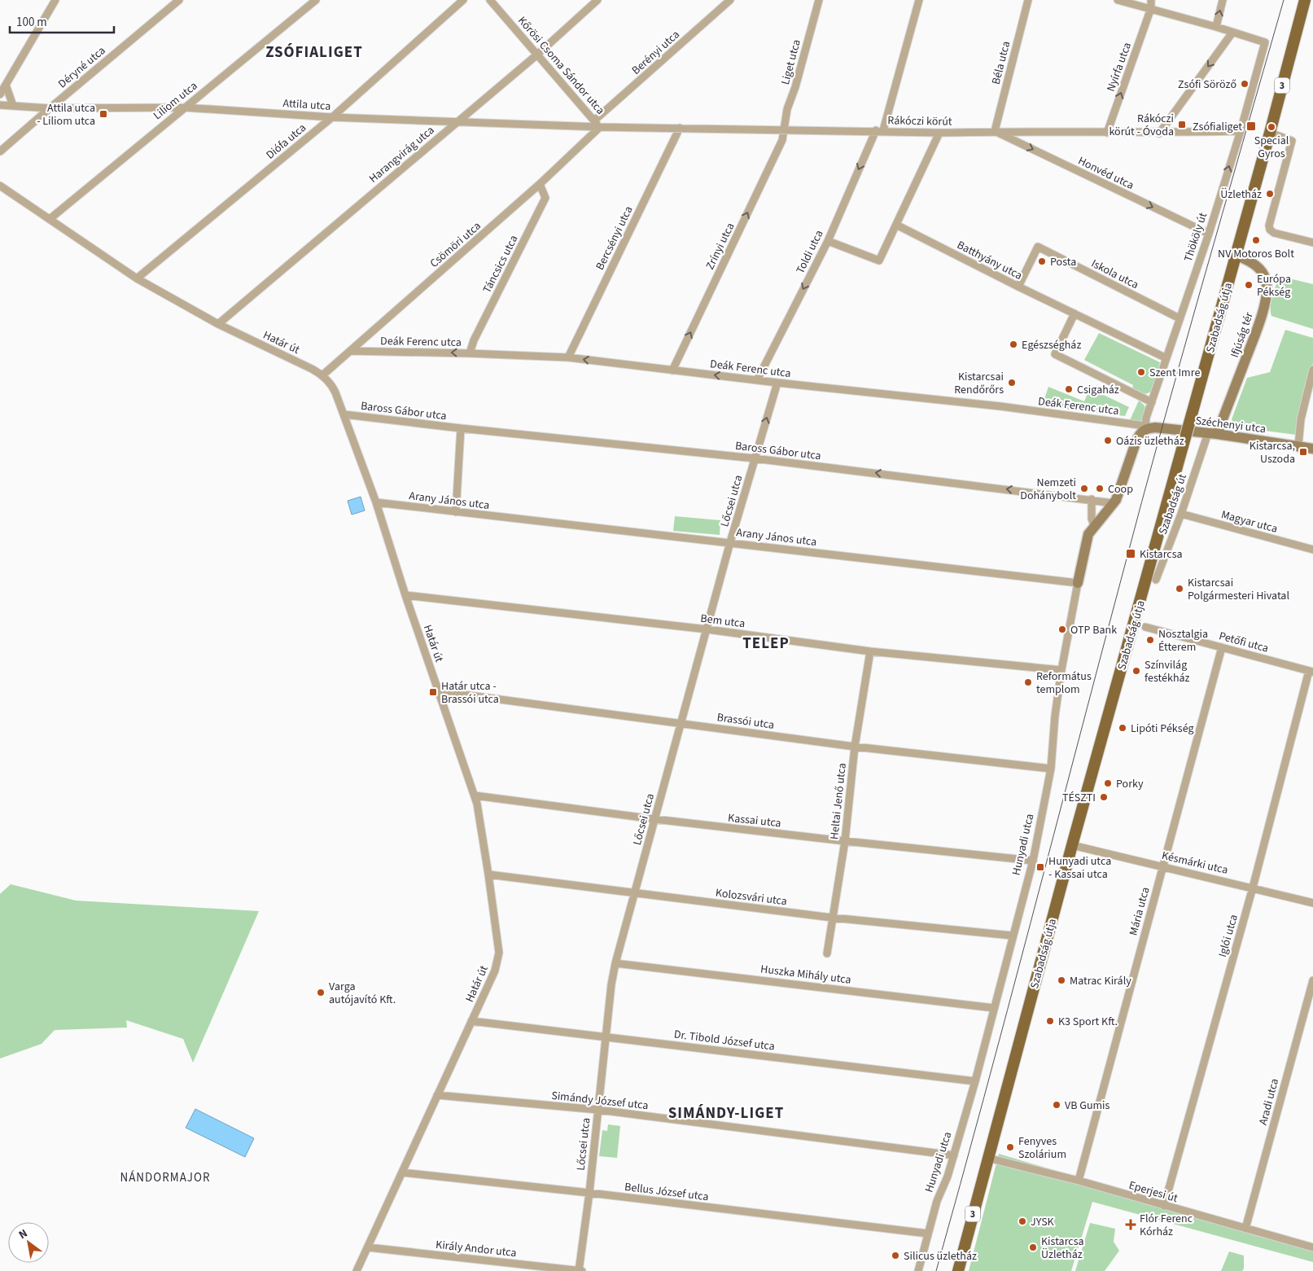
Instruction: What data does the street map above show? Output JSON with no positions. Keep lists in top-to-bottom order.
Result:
{
  "streets": {
    "main road": [
      "3",
      "Szabadság útja",
      "Ifjúság tér",
      "Széchenyi utca",
      "Hunyadi utca"
    ],
    "street": [
      "Berényi utca",
      "Liget utca",
      "Béla utca",
      "Kőrösi Csoma Sándor utca",
      "Déryné utca",
      "Nyírfa utca",
      "Liliom utca",
      "Attila utca",
      "Rákóczi körút",
      "Diófa utca",
      "Harangvirág utca",
      "Honvéd utca",
      "Thököly út",
      "Bercsényi utca",
      "Csömöri utca",
      "Zrínyi utca",
      "Toldi utca",
      "Batthyány utca",
      "Táncsics utca",
      "Iskola utca",
      "Deák Ferenc utca",
      "Határ út",
      "Baross Gábor utca",
      "Arany János utca",
      "Lőcsei utca",
      "Szabadság út",
      "Magyar utca",
      "Bem utca",
      "Petőfi utca",
      "Brassói utca",
      "Heltai Jenő utca",
      "Kassai utca",
      "Késmárki utca",
      "Kolozsvári utca",
      "Mária utca",
      "Iglói utca",
      "Huszka Mihály utca",
      "Dr. Tibold József utca",
      "Simándy József utca",
      "Aradi utca",
      "Bellus József utca",
      "Eperjesi út",
      "Király Andor utca"
    ]
  },
  "crossings": [
    ["Berényi utca", "Kőrösi Csoma Sándor utca"],
    ["Liget utca", "Rákóczi körút"],
    ["Liget utca", "Zrínyi utca"],
    ["Béla utca", "Rákóczi körút"],
    ["Béla utca", "Honvéd utca"],
    ["Kőrösi Csoma Sándor utca", "Attila utca"],
    ["Kőrösi Csoma Sándor utca", "Rákóczi körút"],
    ["Kőrösi Csoma Sándor utca", "Harangvirág utca"],
    ["Kőrösi Csoma Sándor utca", "Csömöri utca"],
    ["Déryné utca", "Attila utca"],
    ["Nyírfa utca", "Rákóczi körút"],
    ["Liliom utca", "Attila utca"],
    ["Liliom utca", "Határ út"],
    ["Attila utca", "Rákóczi körút"],
    ["Attila utca", "Diófa utca"],
    ["Attila utca", "Harangvirág utca"],
    ["Attila utca", "Csömöri utca"],
    ["Rákóczi körút", "Honvéd utca"],
    ["Rákóczi körút", "Thököly út"],
    ["Rákóczi körút", "Bercsényi utca"],
    ["Rákóczi körút", "Csömöri utca"],
    ["Rákóczi körút", "Zrínyi utca"],
    ["Rákóczi körút", "Toldi utca"],
    ["Diófa utca", "Határ út"],
    ["Harangvirág utca", "Határ út"],
    ["Honvéd utca", "Thököly út"],
    ["Thököly út", "Batthyány utca"],
    ["Thököly út", "Iskola utca"],
    ["Thököly út", "Deák Ferenc utca"],
    ["Thököly út", "Széchenyi utca"],
    ["Thököly út", "Hunyadi utca"],
    ["Bercsényi utca", "Deák Ferenc utca"],
    ["Csömöri utca", "Táncsics utca"],
    ["Csömöri utca", "Deák Ferenc utca"],
    ["Csömöri utca", "Határ út"],
    ["Zrínyi utca", "Deák Ferenc utca"],
    ["Toldi utca", "Deák Ferenc utca"],
    ["Batthyány utca", "Iskola utca"],
    ["Táncsics utca", "Deák Ferenc utca"],
    ["Szabadság útja", "Ifjúság tér"],
    ["Szabadság útja", "Késmárki utca"],
    ["Szabadság útja", "Eperjesi út"],
    ["Ifjúság tér", "Széchenyi utca"],
    ["Ifjúság tér", "Szabadság út"],
    ["Deák Ferenc utca", "Széchenyi utca"],
    ["Deák Ferenc utca", "Lőcsei utca"],
    ["Deák Ferenc utca", "Hunyadi utca"],
    ["Határ út", "Baross Gábor utca"],
    ["Határ út", "Arany János utca"],
    ["Határ út", "Bem utca"],
    ["Határ út", "Brassói utca"],
    ["Határ út", "Kassai utca"],
    ["Határ út", "Kolozsvári utca"],
    ["Határ út", "Dr. Tibold József utca"],
    ["Határ út", "Simándy József utca"],
    ["Határ út", "Bellus József utca"],
    ["Határ út", "Király Andor utca"],
    ["Baross Gábor utca", "Arany János utca"],
    ["Baross Gábor utca", "Lőcsei utca"],
    ["Baross Gábor utca", "Hunyadi utca"],
    ["Széchenyi utca", "Szabadság út"],
    ["Széchenyi utca", "Hunyadi utca"],
    ["Arany János utca", "Lőcsei utca"],
    ["Arany János utca", "Hunyadi utca"],
    ["Lőcsei utca", "Bem utca"],
    ["Lőcsei utca", "Brassói utca"],
    ["Lőcsei utca", "Kassai utca"],
    ["Lőcsei utca", "Kolozsvári utca"],
    ["Lőcsei utca", "Huszka Mihály utca"],
    ["Lőcsei utca", "Dr. Tibold József utca"],
    ["Lőcsei utca", "Simándy József utca"],
    ["Lőcsei utca", "Bellus József utca"],
    ["Lőcsei utca", "Király Andor utca"],
    ["Szabadság út", "Magyar utca"],
    ["Bem utca", "Heltai Jenő utca"],
    ["Bem utca", "Hunyadi utca"],
    ["Petőfi utca", "Mária utca"],
    ["Petőfi utca", "Iglói utca"],
    ["Brassói utca", "Heltai Jenő utca"],
    ["Brassói utca", "Hunyadi utca"],
    ["Heltai Jenő utca", "Kassai utca"],
    ["Heltai Jenő utca", "Kolozsvári utca"],
    ["Kassai utca", "Hunyadi utca"],
    ["Hunyadi utca", "Kolozsvári utca"],
    ["Hunyadi utca", "Huszka Mihály utca"],
    ["Hunyadi utca", "Dr. Tibold József utca"],
    ["Hunyadi utca", "Simándy József utca"],
    ["Hunyadi utca", "Bellus József utca"],
    ["Késmárki utca", "Mária utca"],
    ["Késmárki utca", "Iglói utca"],
    ["Mária utca", "Eperjesi út"],
    ["Iglói utca", "Eperjesi út"],
    ["Aradi utca", "Eperjesi út"]
  ],
  "one_way": [
    "Honvéd utca",
    "Zrínyi utca",
    "Toldi utca",
    "Deák Ferenc utca",
    "Baross Gábor utca"
  ],
  "districts": [
    "ZSÓFIALIGET",
    "TELEP",
    "SIMÁNDY-LIGET",
    "NÁNDORMAJOR"
  ],
  "places": {
    "other": [
      "Zsófi Söröző",
      "Special Gyros",
      "Üzletház",
      "NV Motoros Bolt",
      "Posta",
      "Európa Pékség",
      "Egészségház",
      "Szent Imre",
      "Kistarcsai Rendőrőrs",
      "Csigaház",
      "Oázis üzletház",
      "Nemzeti Dohánybolt",
      "Coop",
      "Kistarcsai Polgármesteri Hivatal",
      "OTP Bank",
      "Nosztalgia Étterem",
      "Színvilág festékház",
      "Református templom",
      "Lipóti Pékség",
      "Porky",
      "TÉSZTI",
      "Matrac Király",
      "Varga autójavító Kft.",
      "K3 Sport Kft.",
      "VB Gumis",
      "Fenyves Szolárium",
      "JYSK",
      "Kistarcsa Üzletház",
      "Silicus üzletház"
    ],
    "transit": [
      "Attila utca - Liliom utca",
      "Rákóczi körút - Óvoda",
      "Zsófialiget",
      "Kistarcsa, Uszoda",
      "Kistarcsa",
      "Határ utca - Brassói utca",
      "Hunyadi utca - Kassai utca"
    ],
    "health": ["Flór Ferenc Kórház"]
  },
  "scale_bar": "100 m",
  "north": "top left"
}
